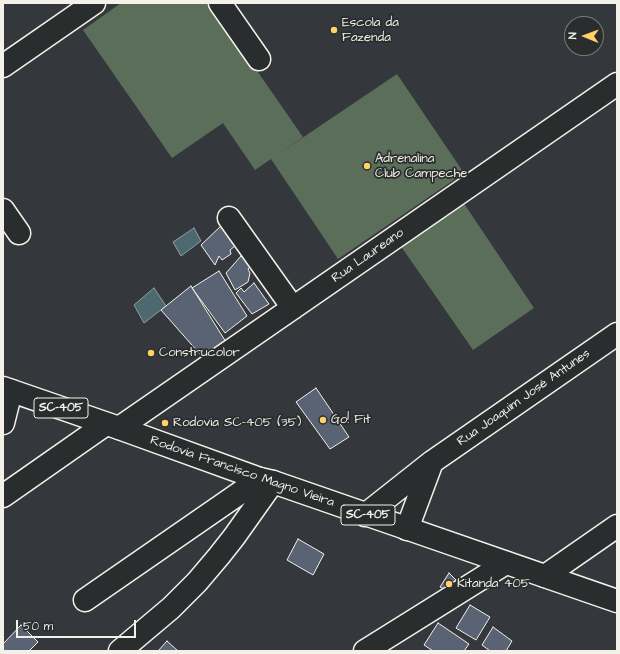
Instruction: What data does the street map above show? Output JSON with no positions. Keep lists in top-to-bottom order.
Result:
{
  "streets": {
    "street": [
      "Rua Laureano",
      "Rua Joaquim José Antunes",
      "SC-405",
      "Rodovia Francisco Magno Vieira"
    ]
  },
  "crossings": [
    ["Rua Laureano", "Rodovia Francisco Magno Vieira"],
    ["Rua Joaquim José Antunes", "Rodovia Francisco Magno Vieira"]
  ],
  "places": [
    "Escola da Fazenda",
    "Adrenalina Club Campeche",
    "Construcolor",
    "Go! Fit",
    "Rodovia SC-405 (35)",
    "Kitanda 405"
  ],
  "scale_bar": "50 m",
  "north": "left"
}
